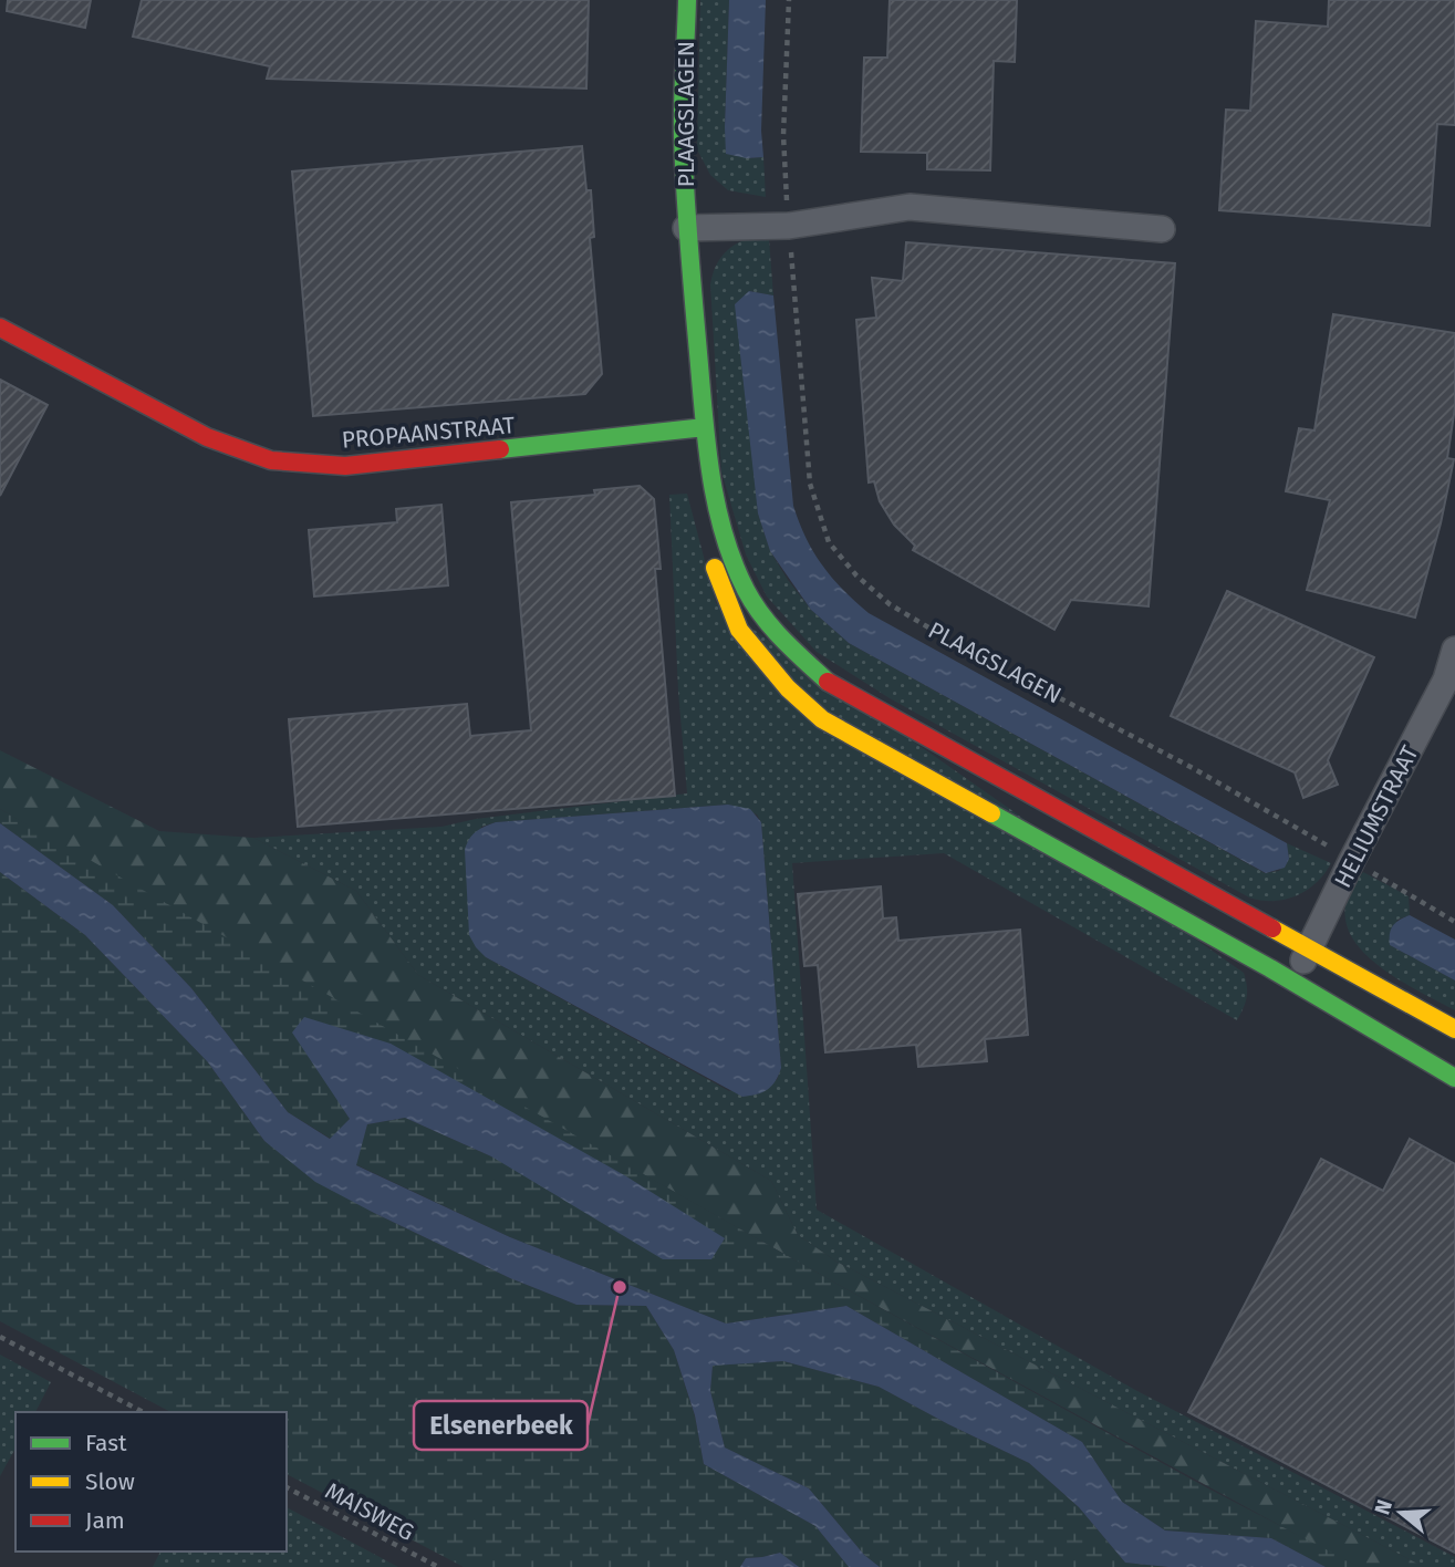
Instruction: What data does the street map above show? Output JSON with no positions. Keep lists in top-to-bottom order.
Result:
{
  "streets": {
    "street": ["PLAAGSLAGEN", "PROPAANSTRAAT", "HELIUMSTRAAT"],
    "path": ["MAISWEG"]
  },
  "crossings": [
    ["PLAAGSLAGEN", "PROPAANSTRAAT"],
    ["PLAAGSLAGEN", "HELIUMSTRAAT"]
  ],
  "places": ["Elsenerbeek"],
  "legend": ["Fast", "Slow", "Jam"],
  "north": "left"
}
